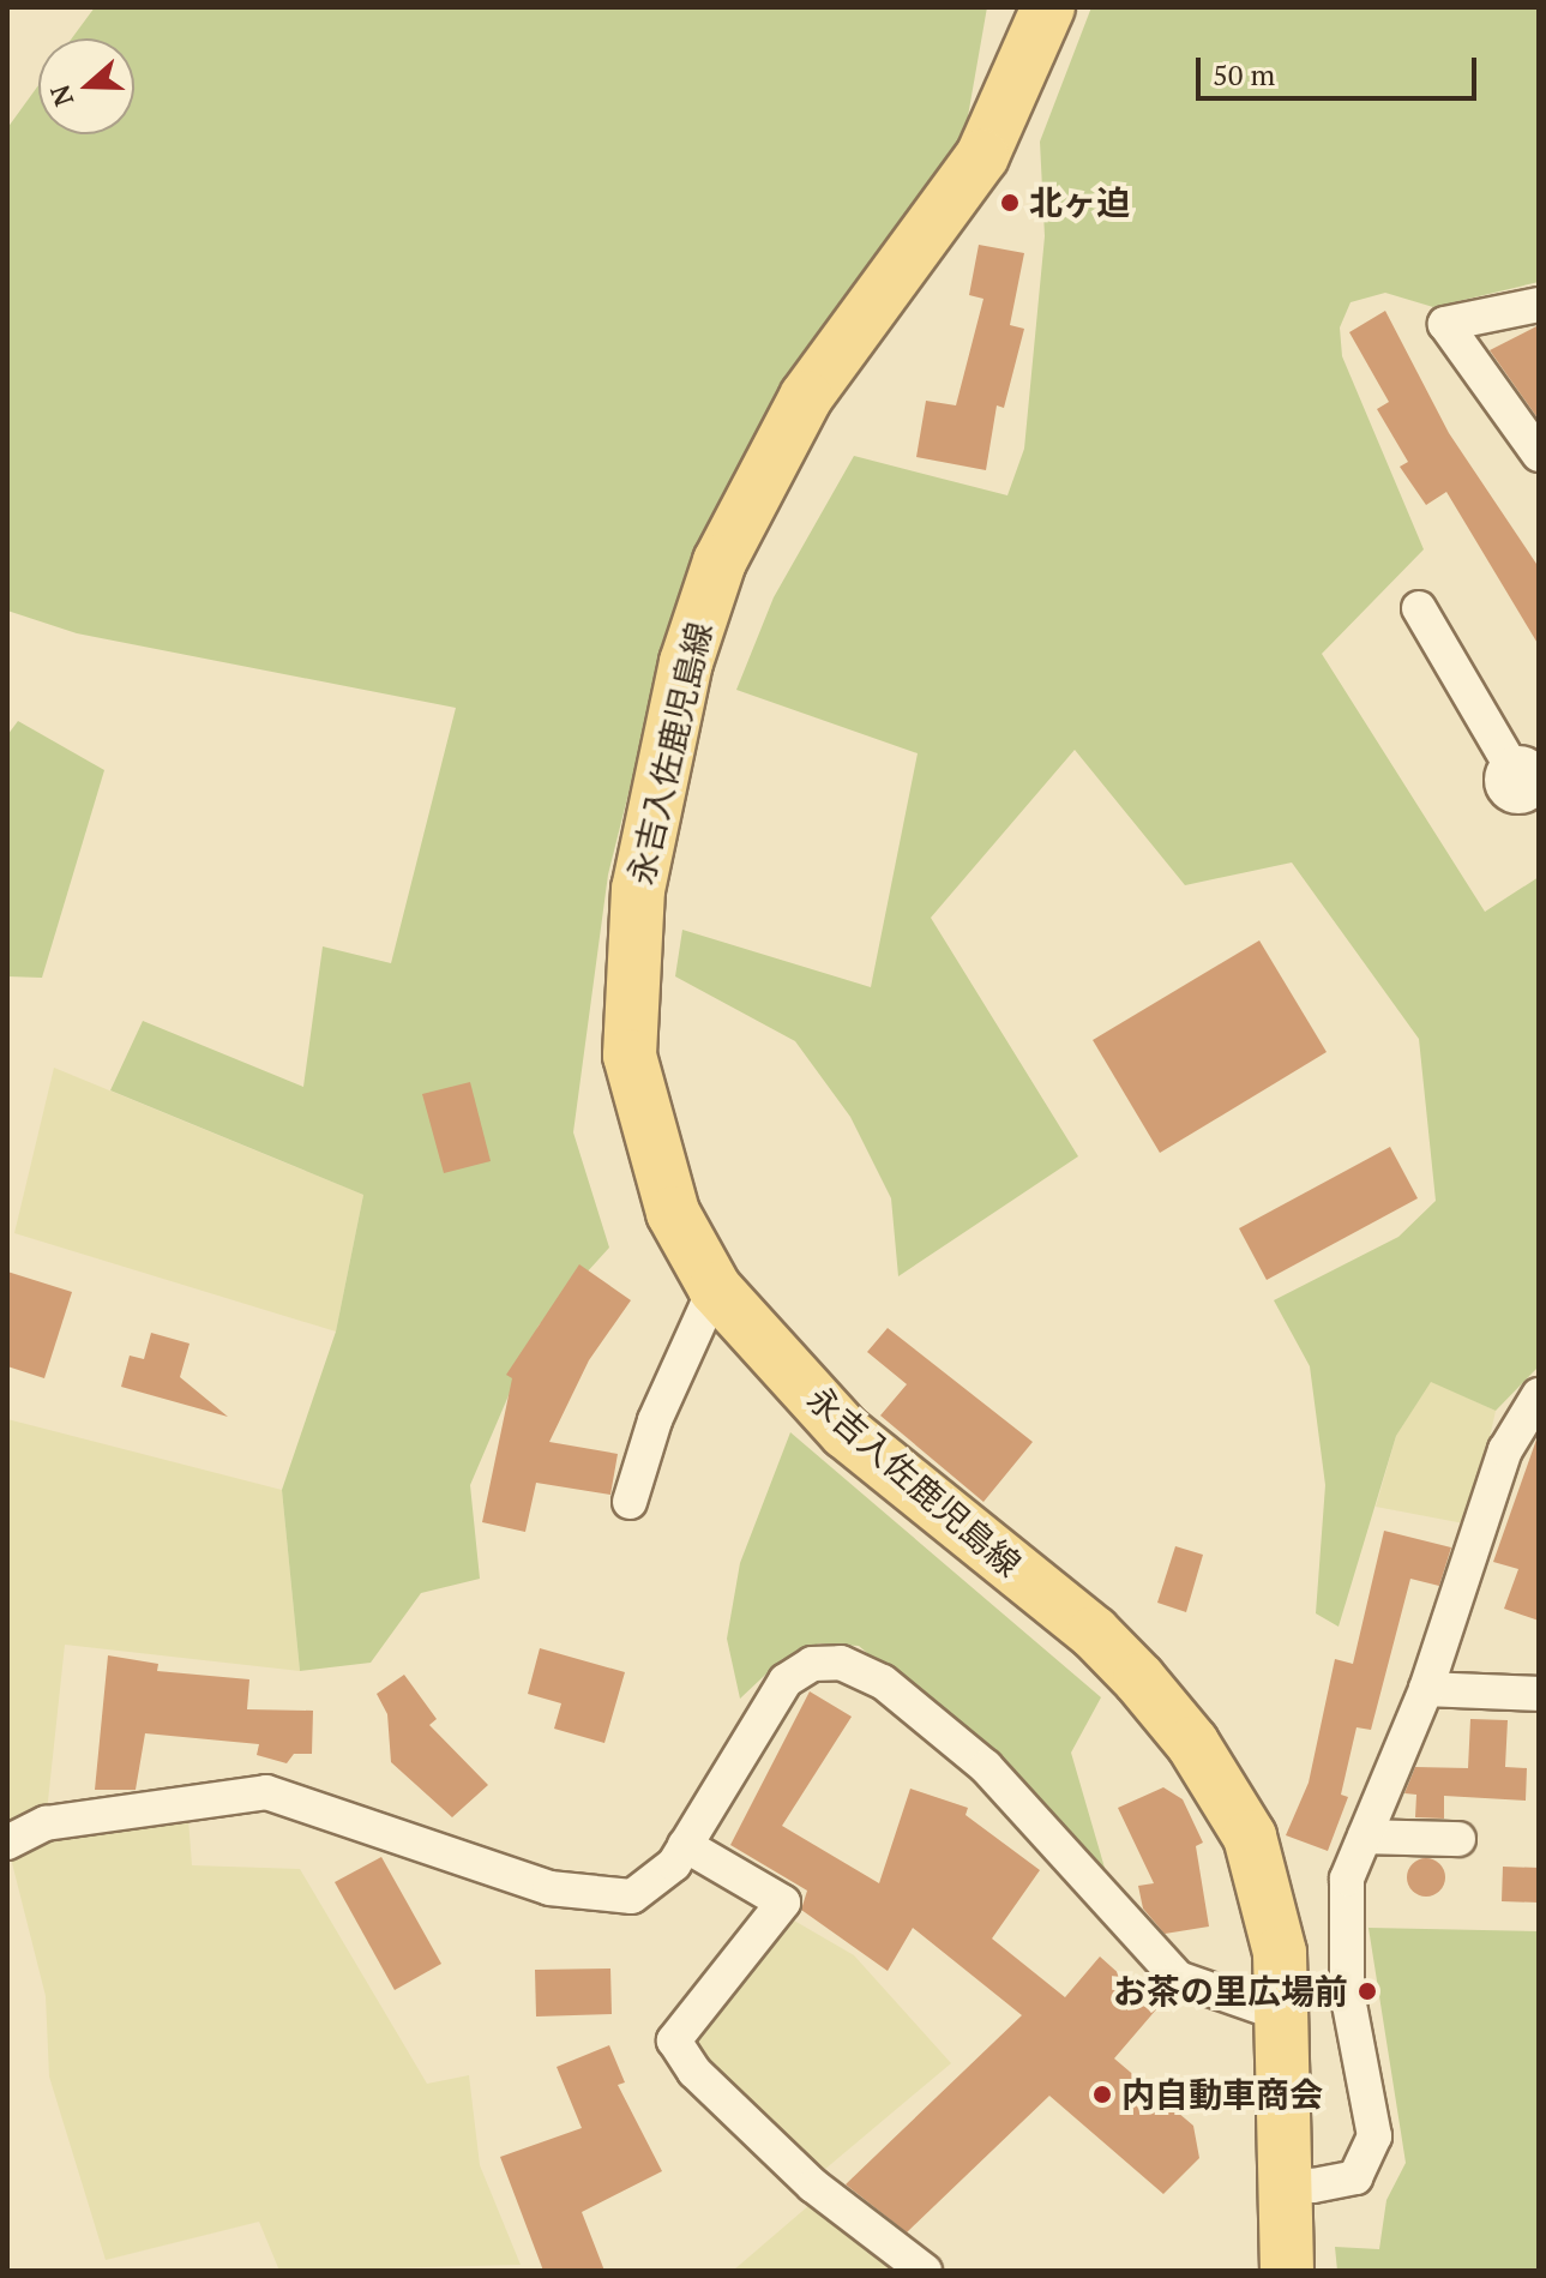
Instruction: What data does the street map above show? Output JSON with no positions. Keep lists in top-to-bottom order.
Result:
{
  "streets": {
    "main road": ["永吉入佐鹿児島線"]
  },
  "places": ["北ヶ迫", "お茶の里広場前", "内自動車商会"],
  "scale_bar": "50 m",
  "north": "left"
}
